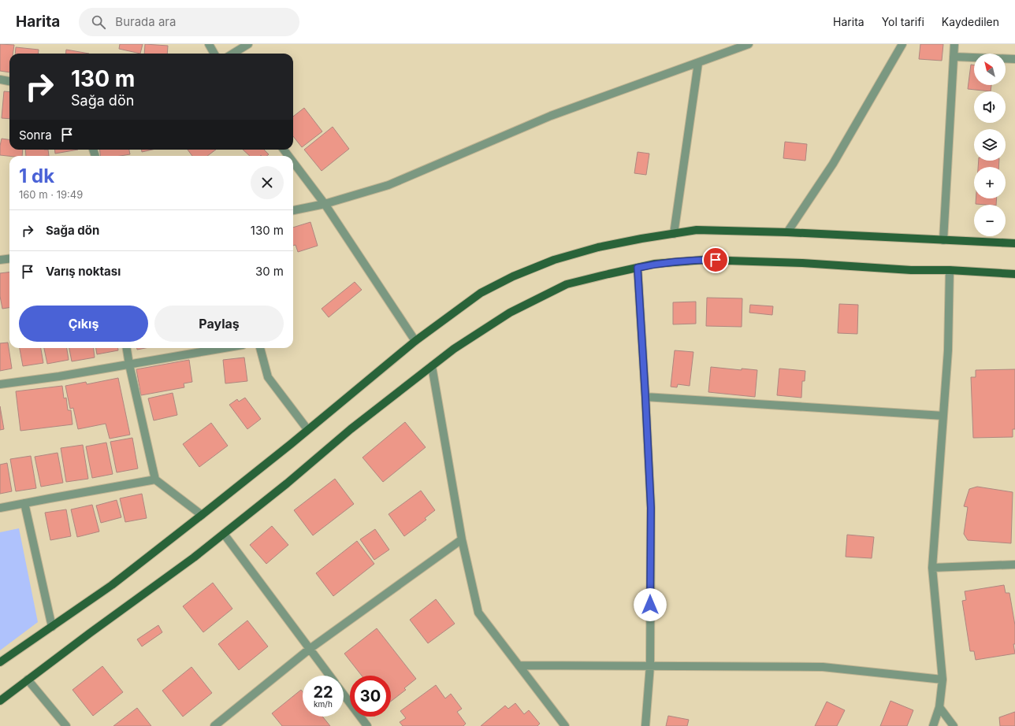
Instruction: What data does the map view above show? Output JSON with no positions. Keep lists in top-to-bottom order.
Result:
{
  "north": "top left",
  "page": {
    "header": "Harita",
    "search": "Burada ara",
    "nav": ["Harita", "Yol tarifi", "Kaydedilen"],
    "map_buttons": ["+", "−"],
    "turn": ["130 m", "Sağa dön"],
    "then": "Sonra",
    "heading": ["1 dk", "160 m · 19:49"],
    "list": [
      {
        "name": "Sağa dön",
        "value": "130 m"
      },
      {
        "name": "Varış noktası",
        "value": "30 m"
      }
    ],
    "buttons": ["Çıkış", "Paylaş"],
    "speed": "22 km/h",
    "limit": "30"
  }
}
